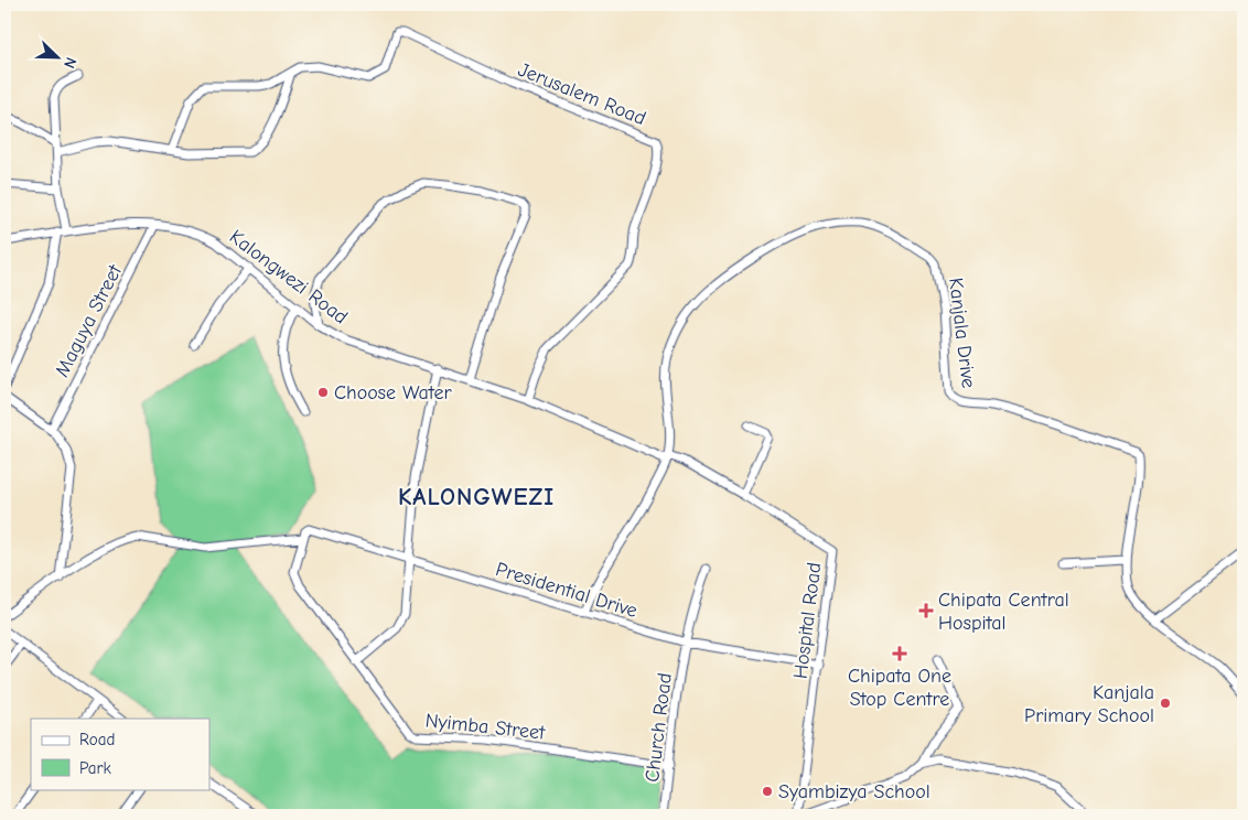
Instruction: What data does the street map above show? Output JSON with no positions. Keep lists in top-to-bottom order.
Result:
{
  "streets": {
    "street": [
      "Jerusalem Road",
      "Kalongwezi Road",
      "Maguya Street",
      "Kanjala Drive",
      "Presidential Drive",
      "Hospital Road",
      "Nyimba Street",
      "Church Road"
    ]
  },
  "crossings": [
    ["Jerusalem Road", "Kalongwezi Road"],
    ["Kalongwezi Road", "Maguya Street"],
    ["Kalongwezi Road", "Kanjala Drive"],
    ["Kalongwezi Road", "Hospital Road"],
    ["Kanjala Drive", "Presidential Drive"],
    ["Kanjala Drive", "Hospital Road"],
    ["Presidential Drive", "Hospital Road"],
    ["Presidential Drive", "Nyimba Street"],
    ["Presidential Drive", "Church Road"],
    ["Nyimba Street", "Church Road"]
  ],
  "districts": ["KALONGWEZI"],
  "places": {
    "other": ["Choose Water", "Kanjala Primary School", "Syambizya School"],
    "health": ["Chipata Central Hospital", "Chipata One Stop Centre"]
  },
  "legend": ["Road", "Park"],
  "north": "bottom right"
}
